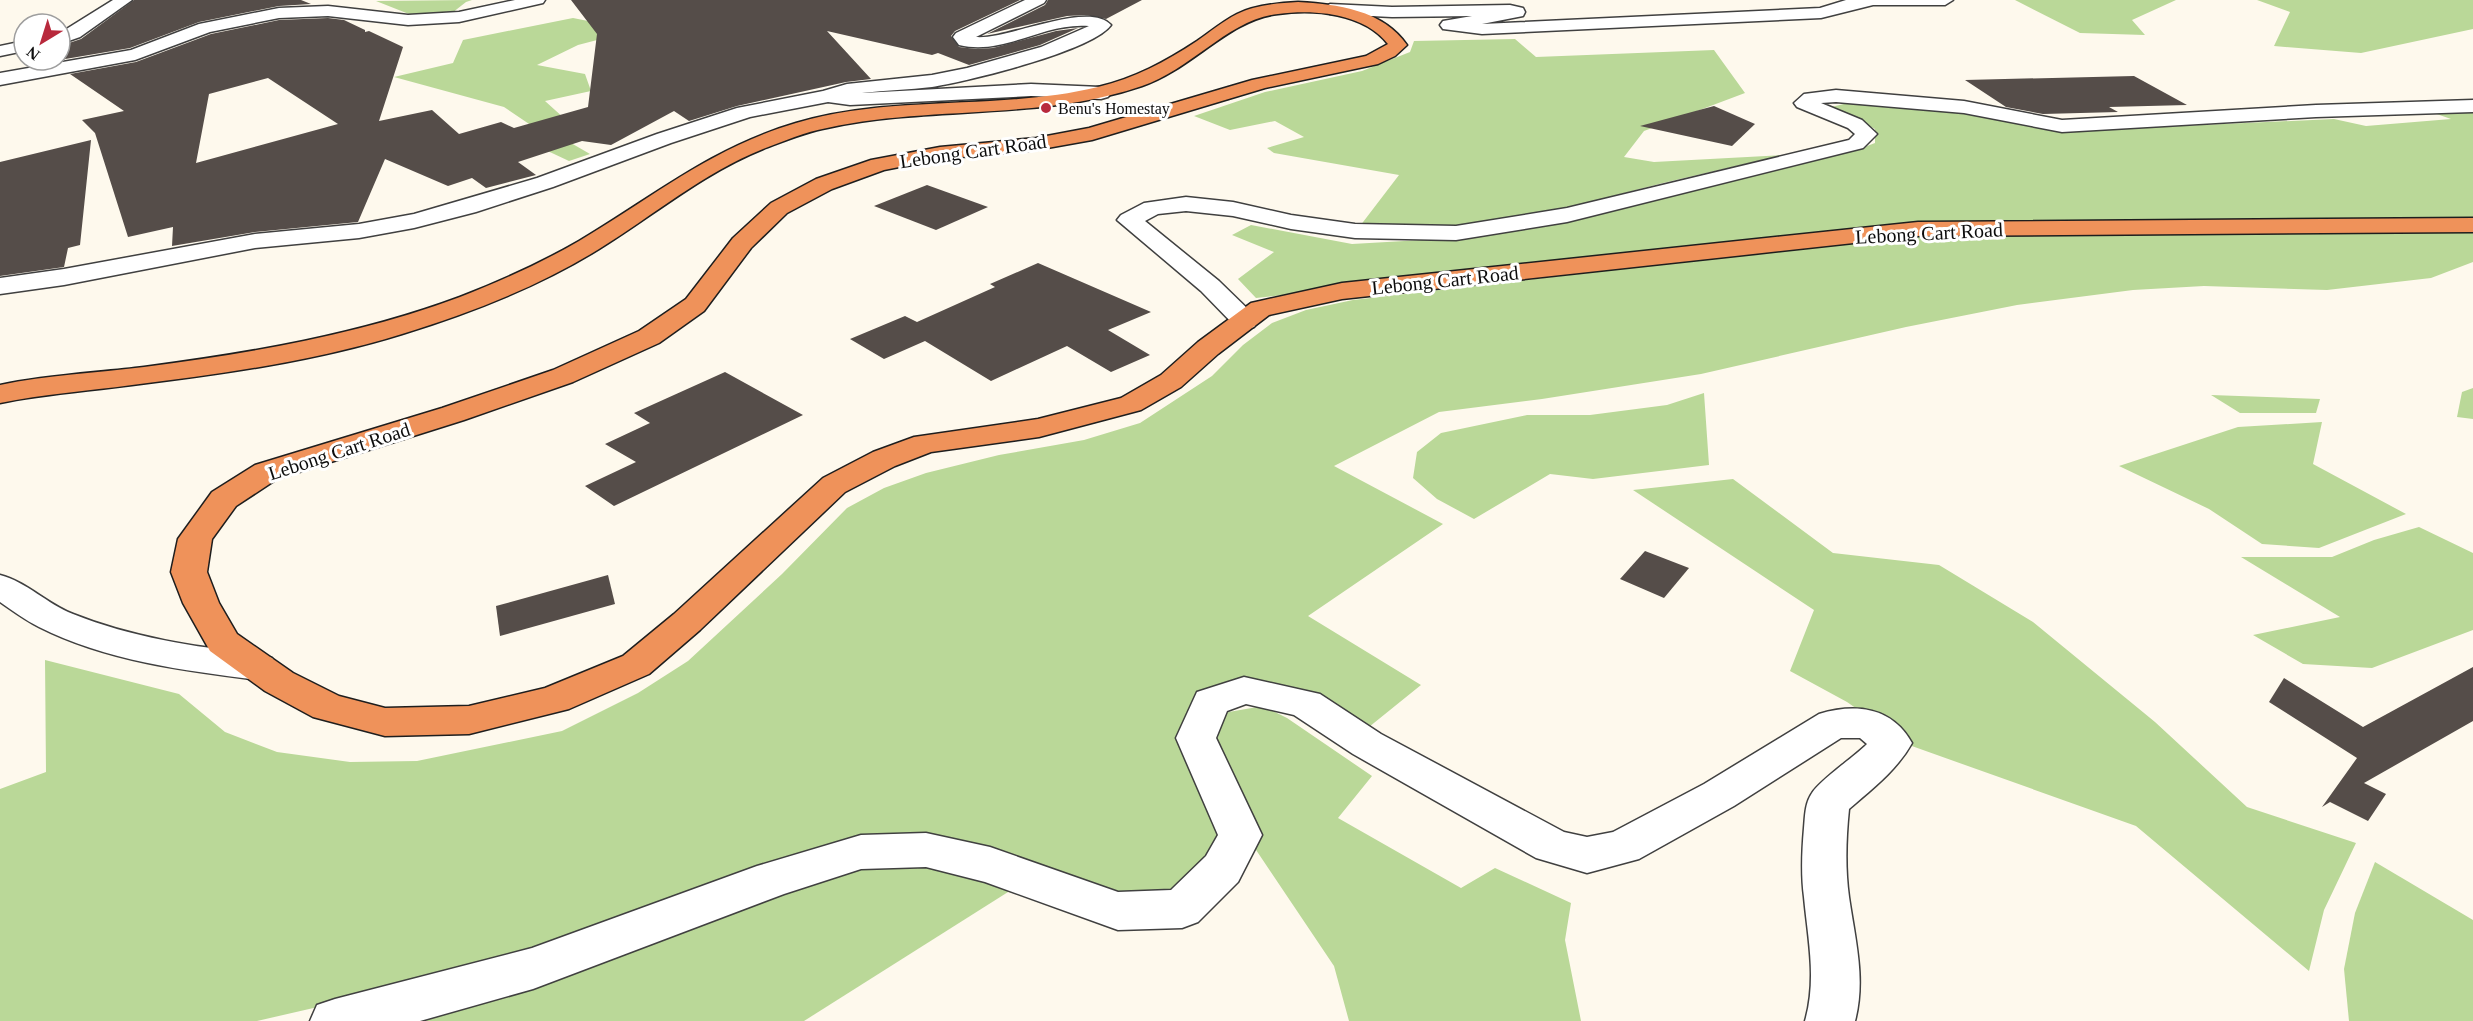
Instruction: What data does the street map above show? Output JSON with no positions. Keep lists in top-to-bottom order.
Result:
{
  "streets": {
    "highway": ["Lebong Cart Road"]
  },
  "places": ["Benu's Homestay"],
  "north": "bottom left"
}
